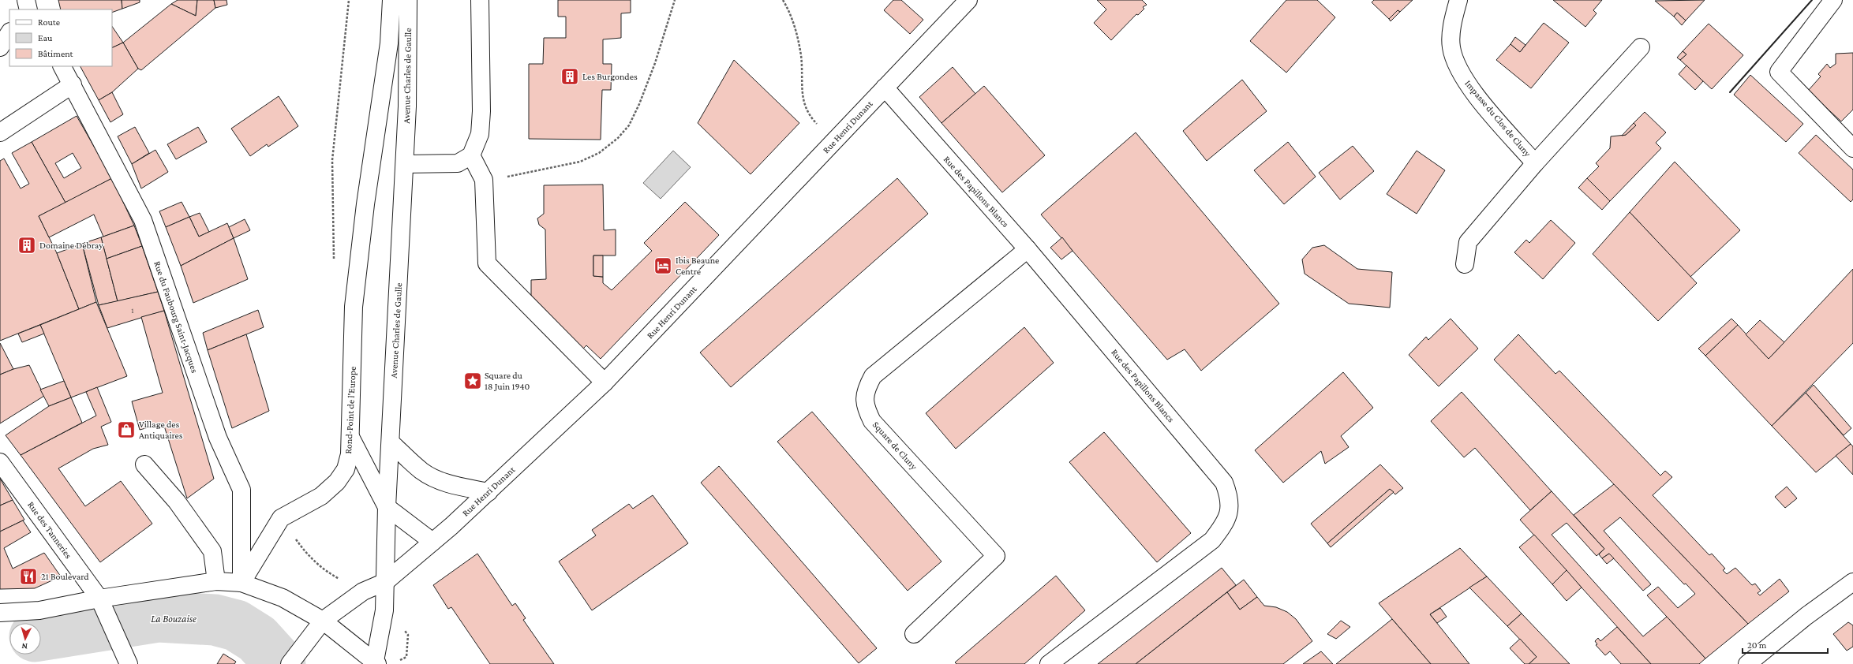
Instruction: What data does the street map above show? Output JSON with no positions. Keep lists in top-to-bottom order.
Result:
{
  "streets": {
    "street": [
      "Avenue Charles de Gaulle",
      "Impasse du Clos de Cluny",
      "Rue Henri Dunant",
      "Rue des Papillons Blancs",
      "Rue du Faubourg Saint-Jacques",
      "Rond-Point de l'Europe",
      "Square de Cluny",
      "Rue des Tanneries"
    ]
  },
  "crossings": [
    ["Avenue Charles de Gaulle", "Rue Henri Dunant"],
    ["Avenue Charles de Gaulle", "Rond-Point de l'Europe"],
    ["Rue Henri Dunant", "Rue des Papillons Blancs"],
    ["Rue des Papillons Blancs", "Square de Cluny"],
    ["Rue du Faubourg Saint-Jacques", "Rond-Point de l'Europe"]
  ],
  "water": ["La Bouzaise"],
  "places": {
    "building": ["Les Burgondes", "Domaine Debray"],
    "hotel": ["Ibis Beaune Centre"],
    "place": ["Square du 18 Juin 1940"],
    "shop": ["Village des Antiquaires"],
    "restaurant": ["21 Boulevard"]
  },
  "house_numbers": ["1"],
  "legend": ["Route", "Eau", "Bâtiment"],
  "scale_bar": "20 m",
  "north": "bottom"
}
